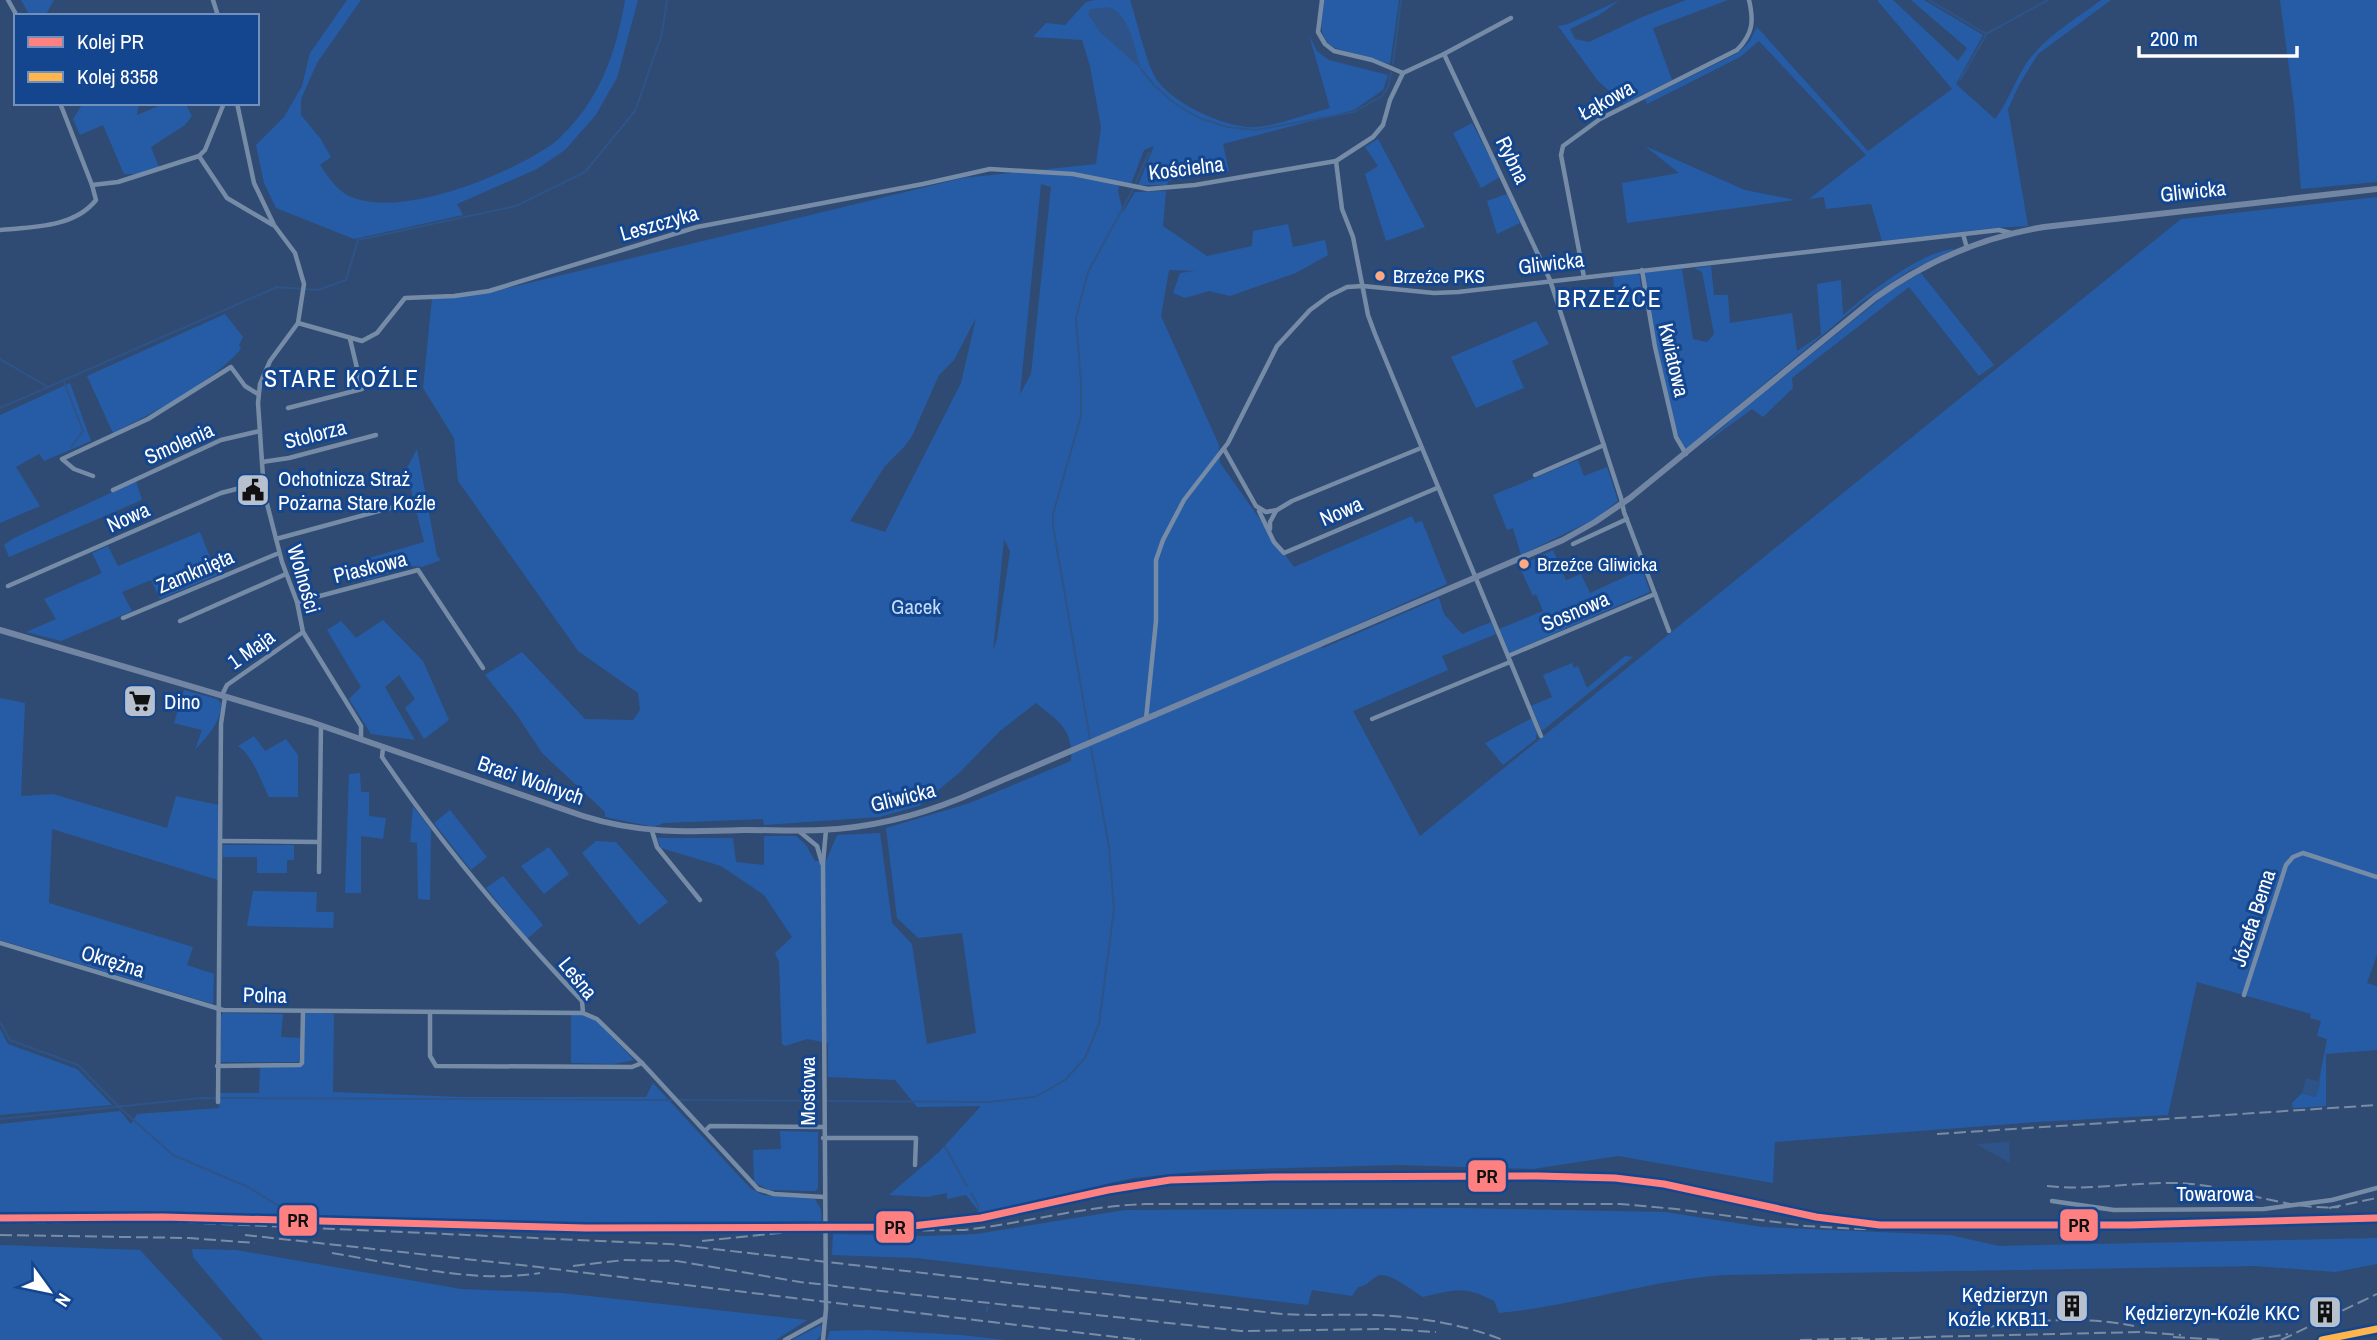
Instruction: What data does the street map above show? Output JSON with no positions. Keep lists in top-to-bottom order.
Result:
{
  "streets": {
    "main road": ["Gliwicka", "Braci Wolnych"],
    "street": [
      "Łąkowa",
      "Rybna",
      "Kościelna",
      "Leszczyka",
      "Kwiatowa",
      "Stolorza",
      "Smolenia",
      "Nowa",
      "Piaskowa",
      "Zamknięta",
      "Wolności",
      "Sosnowa",
      "1 Maja",
      "Józefa Bema",
      "Okrężna",
      "Leśna",
      "Polna",
      "Mostowa",
      "Towarowa"
    ]
  },
  "crossings": [
    ["Łąkowa", "Gliwicka"],
    ["Rybna", "Gliwicka"],
    ["Rybna", "Sosnowa"],
    ["Kościelna", "Leszczyka"],
    ["Gliwicka", "Kwiatowa"],
    ["Gliwicka", "Nowa"],
    ["Gliwicka", "Braci Wolnych"],
    ["Gliwicka", "Mostowa"],
    ["Stolorza", "Wolności"],
    ["Smolenia", "Wolności"],
    ["Nowa", "Wolności"],
    ["Piaskowa", "Wolności"],
    ["Zamknięta", "Wolności"],
    ["Wolności", "1 Maja"],
    ["Wolności", "Braci Wolnych"],
    ["1 Maja", "Braci Wolnych"],
    ["1 Maja", "Polna"],
    ["Braci Wolnych", "Leśna"],
    ["Braci Wolnych", "Polna"],
    ["Okrężna", "Polna"],
    ["Leśna", "Polna"],
    ["Leśna", "Mostowa"]
  ],
  "districts": ["BRZEŹCE", "STARE KOŹLE"],
  "parks": ["Gacek"],
  "places": {
    "other": ["Brzeźce PKS", "Brzeźce Gliwicka"],
    "public building": ["Ochotnicza Straż Pożarna Stare Koźle"],
    "supermarket": ["Dino"],
    "building": ["Kędzierzyn Koźle KKB11", "Kędzierzyn-Koźle KKC"]
  },
  "lines": ["rail line PR", "rail line 8358"],
  "legend": ["Kolej PR", "Kolej 8358"],
  "scale_bar": "200 m",
  "north": "bottom right"
}
